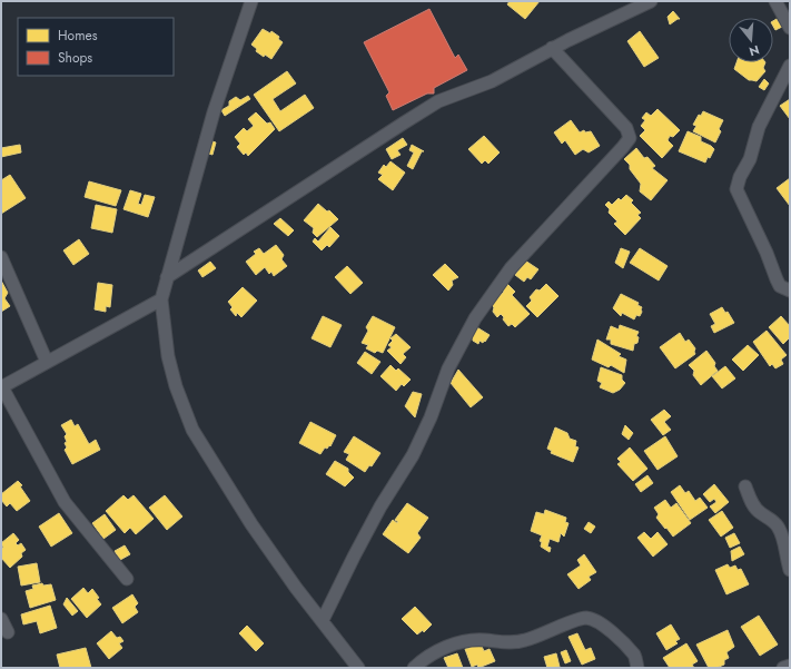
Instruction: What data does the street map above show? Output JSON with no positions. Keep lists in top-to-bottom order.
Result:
{
  "legend": ["Homes", "Shops"],
  "north": "bottom"
}
